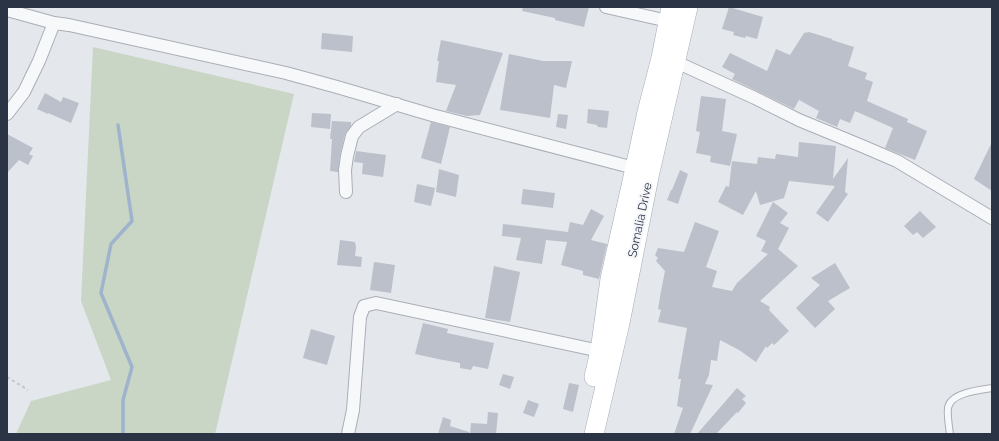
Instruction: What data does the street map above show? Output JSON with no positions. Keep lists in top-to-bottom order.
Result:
{
  "streets": {
    "main road": ["Somalia Drive"]
  }
}
